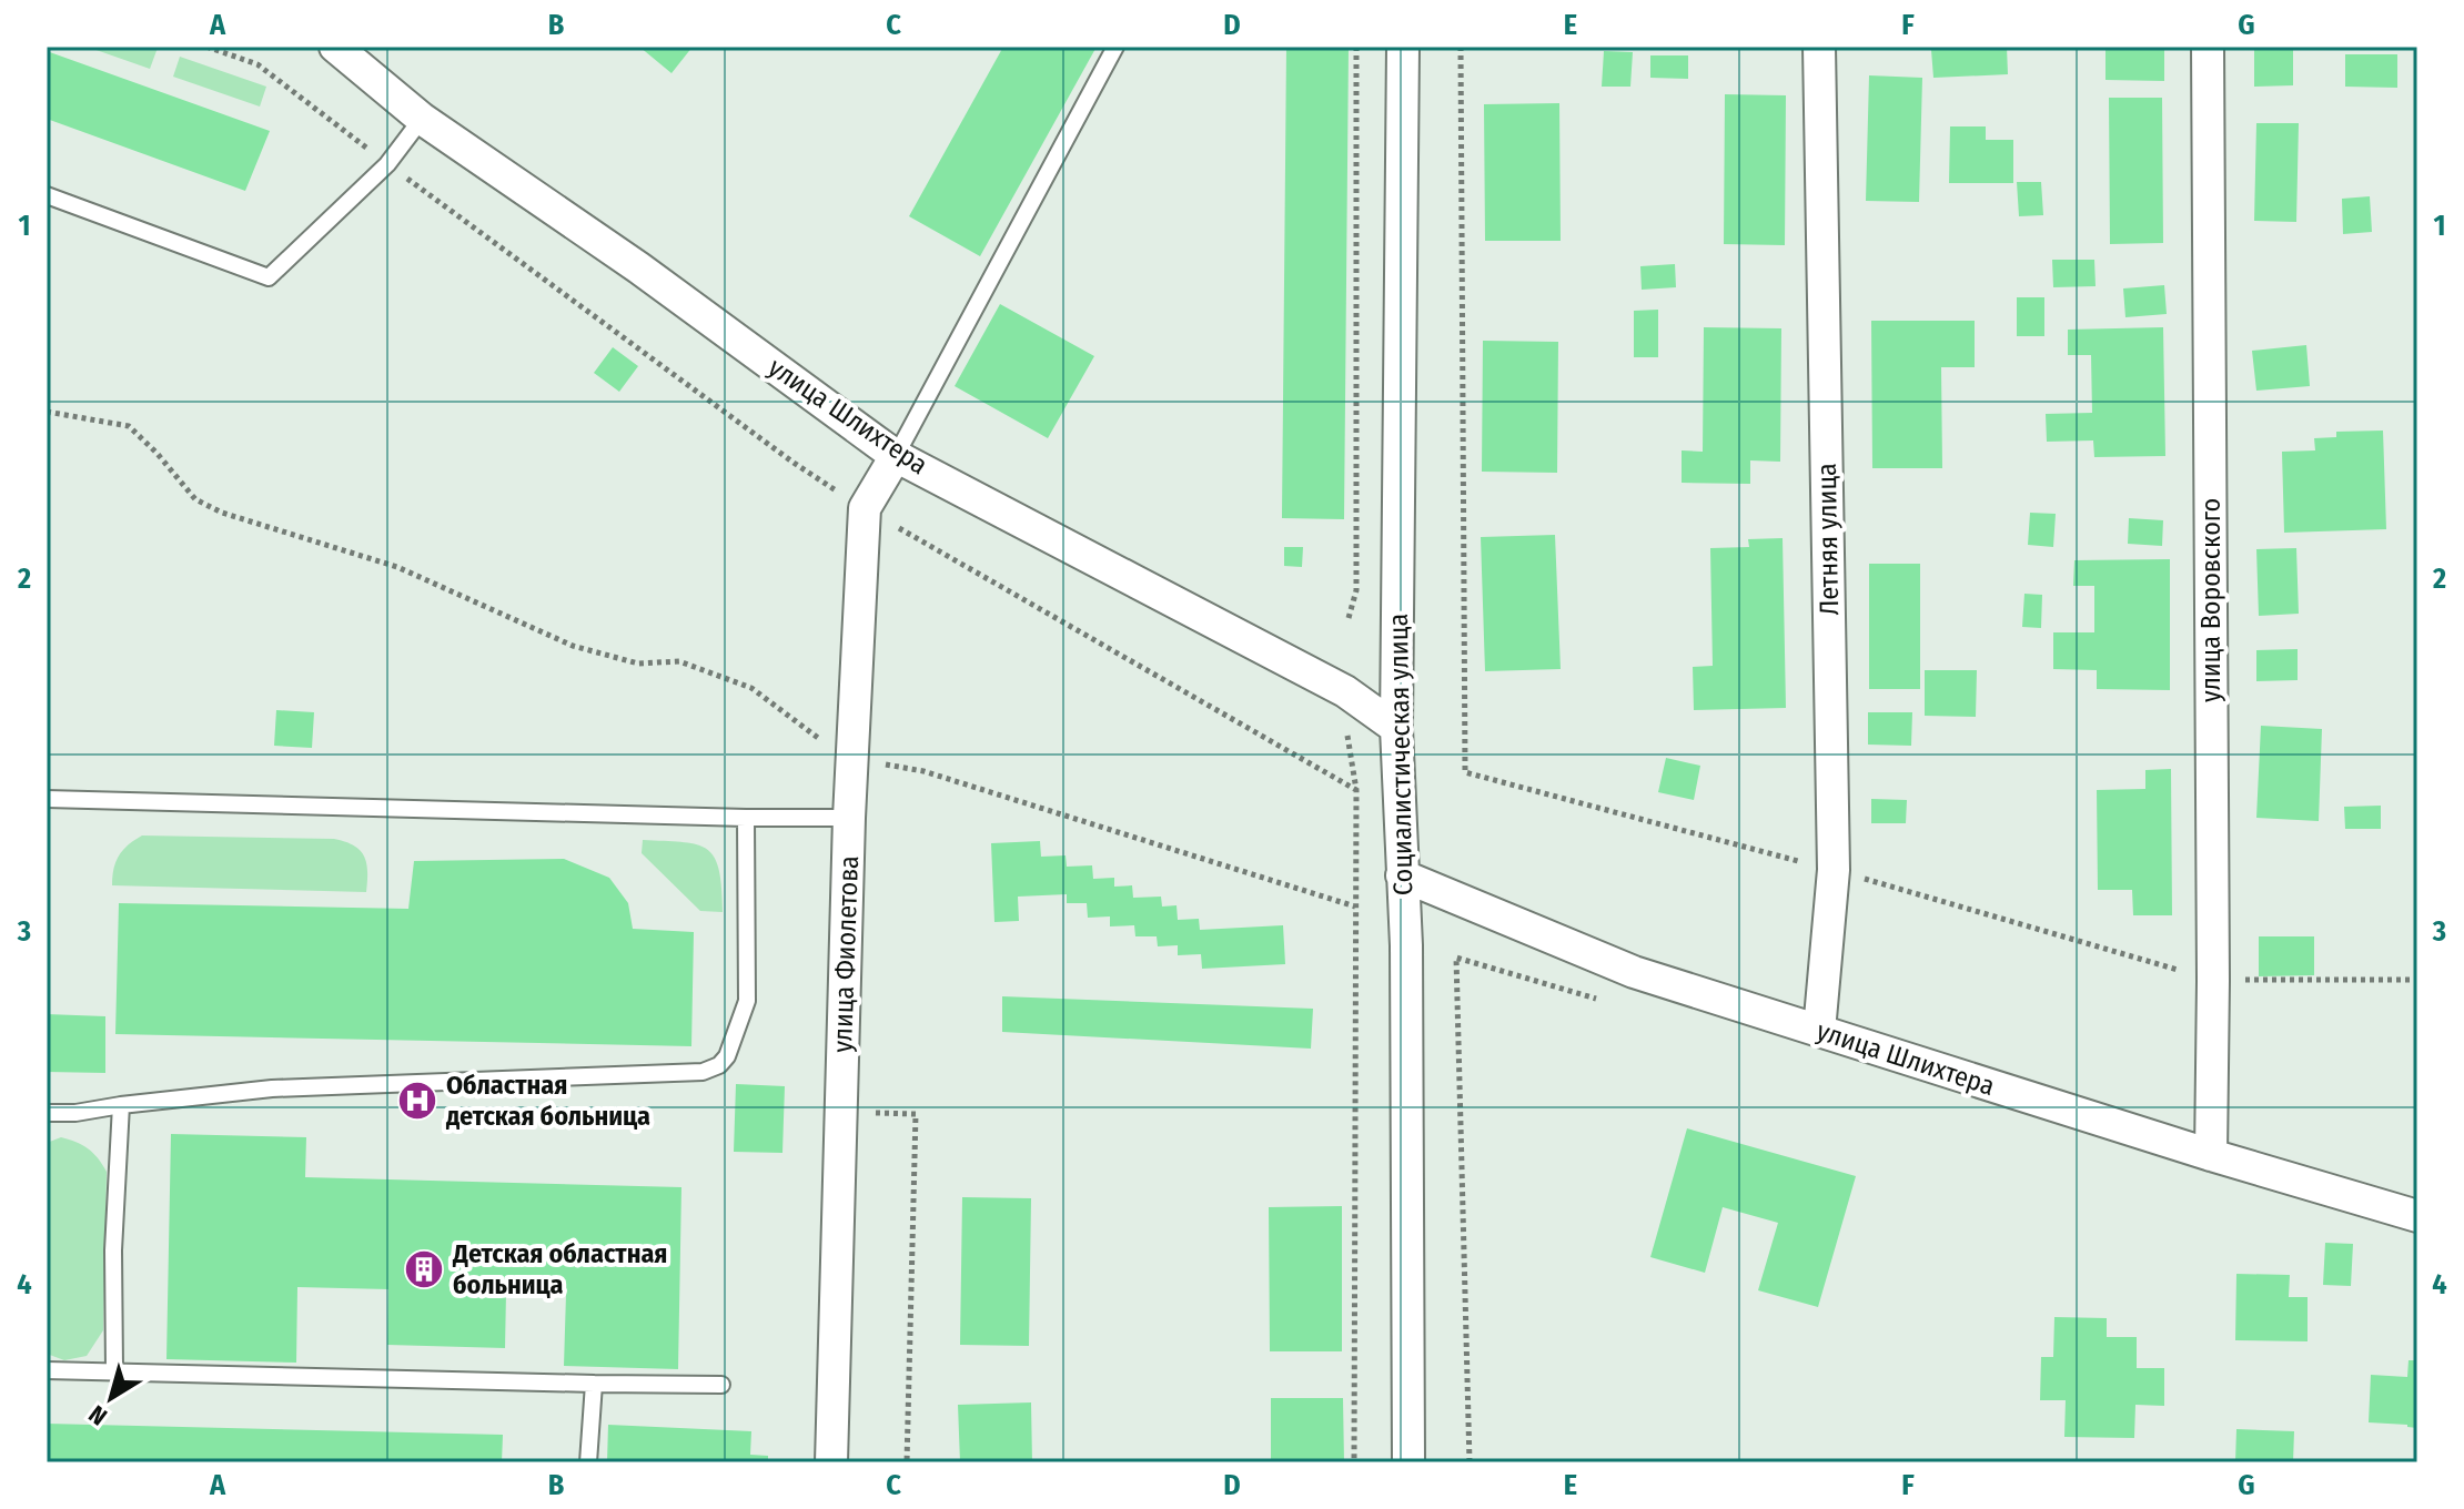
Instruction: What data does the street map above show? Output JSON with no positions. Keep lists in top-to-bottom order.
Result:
{
  "streets": {
    "street": [
      "улица Шлихтера",
      "Летняя улица",
      "улица Воровского",
      "Социалистическая улица",
      "улица Фиолетова"
    ]
  },
  "crossings": [
    ["улица Шлихтера", "Летняя улица"],
    ["улица Шлихтера", "улица Воровского"],
    ["улица Шлихтера", "Социалистическая улица"],
    ["улица Шлихтера", "улица Фиолетова"]
  ],
  "places": {
    "hospital": ["Областная детская больница"],
    "building": ["Детская областная больница"]
  },
  "north": "bottom left",
  "grid": {
    "columns": [
      "A",
      "B",
      "C",
      "D",
      "E",
      "F",
      "G"
    ],
    "rows": [
      "1",
      "2",
      "3",
      "4"
    ]
  }
}
